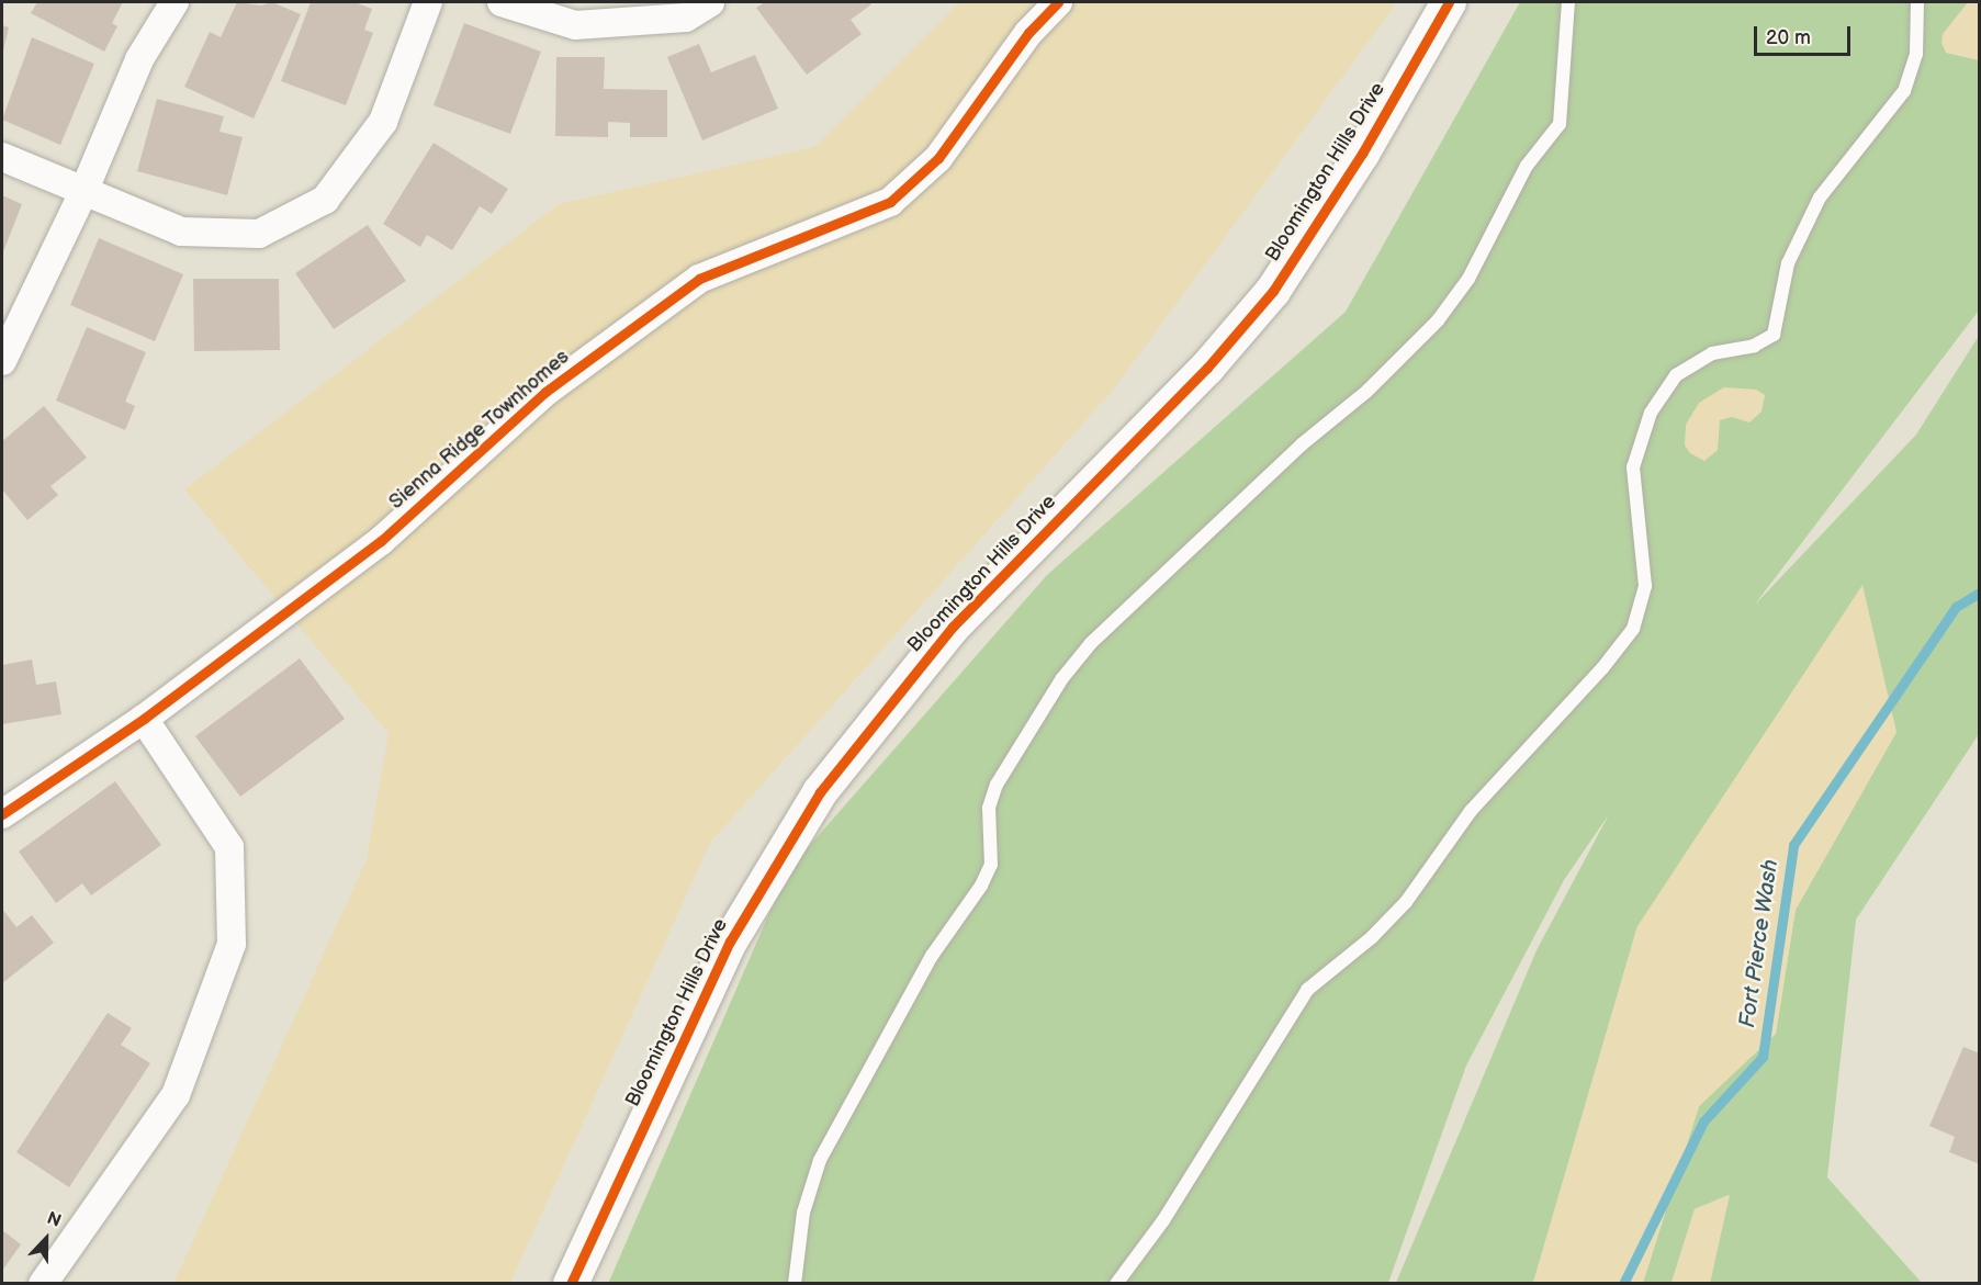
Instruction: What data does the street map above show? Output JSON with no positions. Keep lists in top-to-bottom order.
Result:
{
  "streets": {
    "street": ["Bloomington Hills Drive", "Sienna Ridge Townhomes"]
  },
  "water": ["Fort Pierce Wash"],
  "scale_bar": "20 m",
  "north": "top"
}
